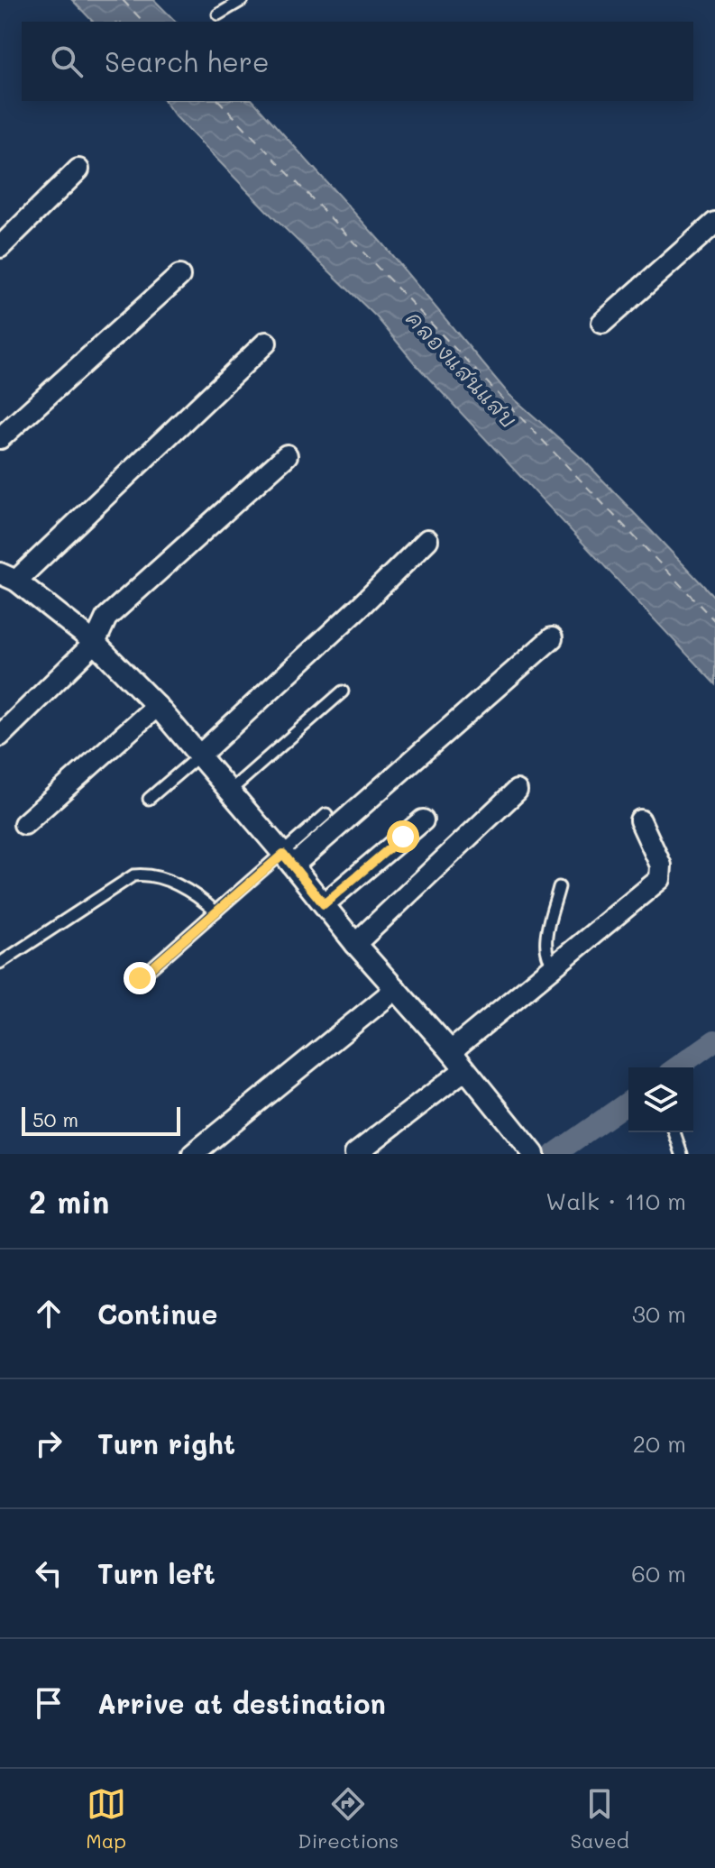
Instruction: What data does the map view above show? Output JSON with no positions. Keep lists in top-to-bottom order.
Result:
{
  "water": ["คลองแสนแสบ"],
  "scale_bar": "50 m",
  "page": {
    "search": "Search here",
    "scale": "50 m",
    "heading": ["2 min", "Walk · 110 m"],
    "list": [
      ["Continue", "30 m"],
      ["Turn right", "20 m"],
      ["Turn left", "60 m"],
      "Arrive at destination"
    ],
    "nav": ["Map", "Directions", "Saved"]
  }
}
